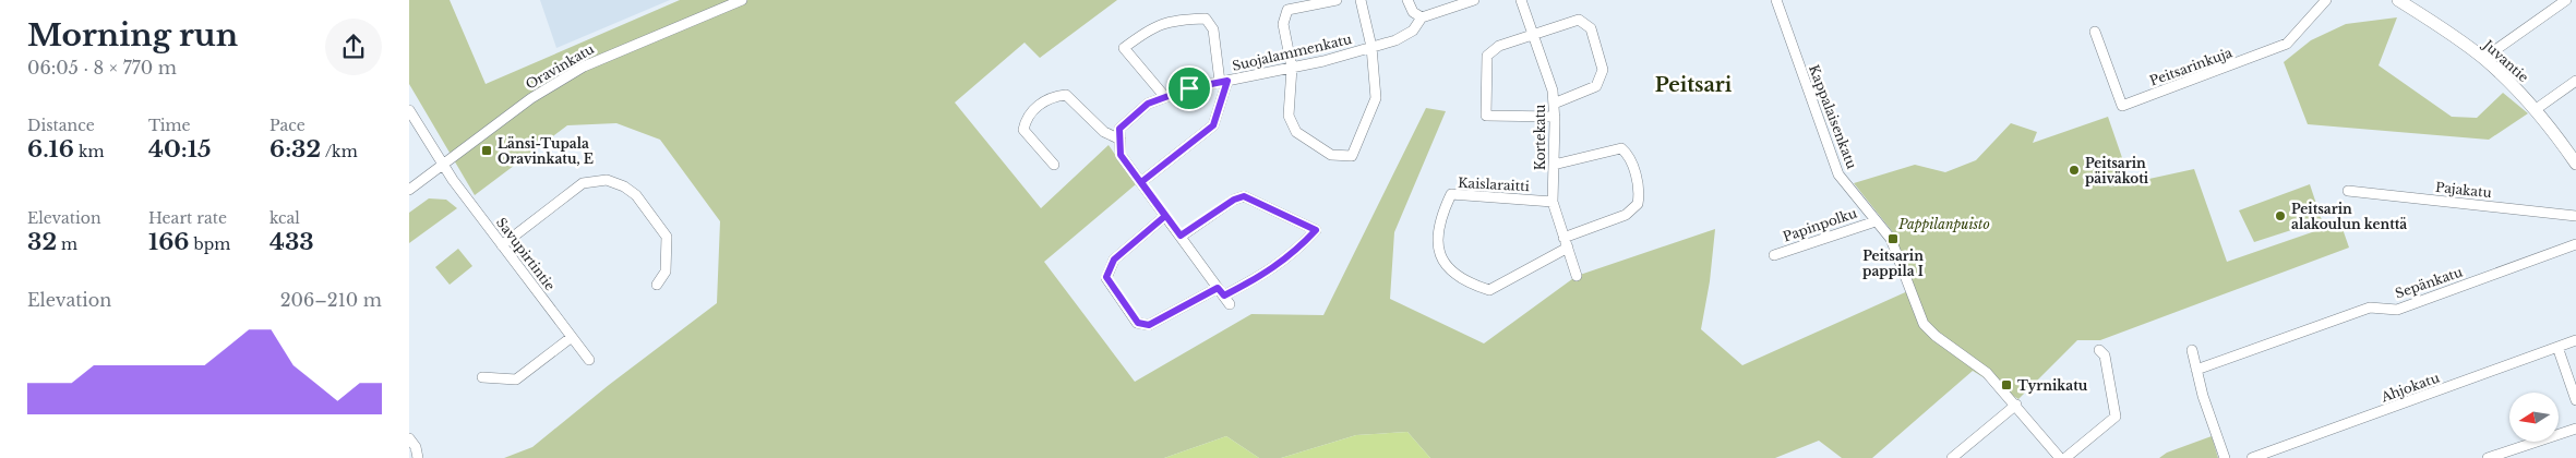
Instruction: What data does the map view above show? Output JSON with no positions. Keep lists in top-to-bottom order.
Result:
{
  "streets": {
    "main road": ["Juvantie"],
    "street": [
      "Suojalammenkatu",
      "Oravinkatu",
      "Peitsarinkuja",
      "Kappalaisenkatu",
      "Kortekatu",
      "Kaislaraitti",
      "Pajakatu",
      "Papinpolku",
      "Savupirtintie",
      "Sepänkatu",
      "Ahjokatu"
    ]
  },
  "crossings": [
    ["Oravinkatu", "Savupirtintie"],
    ["Kappalaisenkatu", "Papinpolku"],
    ["Kortekatu", "Kaislaraitti"]
  ],
  "districts": ["Peitsari"],
  "parks": ["Pappilanpuisto"],
  "places": {
    "transit": ["Länsi-Tupala Oravinkatu, E", "Peitsarin pappila I", "Tyrnikatu"],
    "other": ["Peitsarin päiväkoti", "Peitsarin alakoulun kenttä"]
  },
  "north": "left",
  "page": {
    "heading": ["Morning run", "06:05 · 8 × 770 m"],
    "stats": [
      ["Distance", "6.16 km"],
      ["Time", "40:15"],
      ["Pace", "6:32 /km"],
      ["Elevation", "32 m"],
      ["Heart rate", "166 bpm"],
      ["kcal", "433"]
    ],
    "chart": ["Elevation", "206–210 m"]
  }
}
